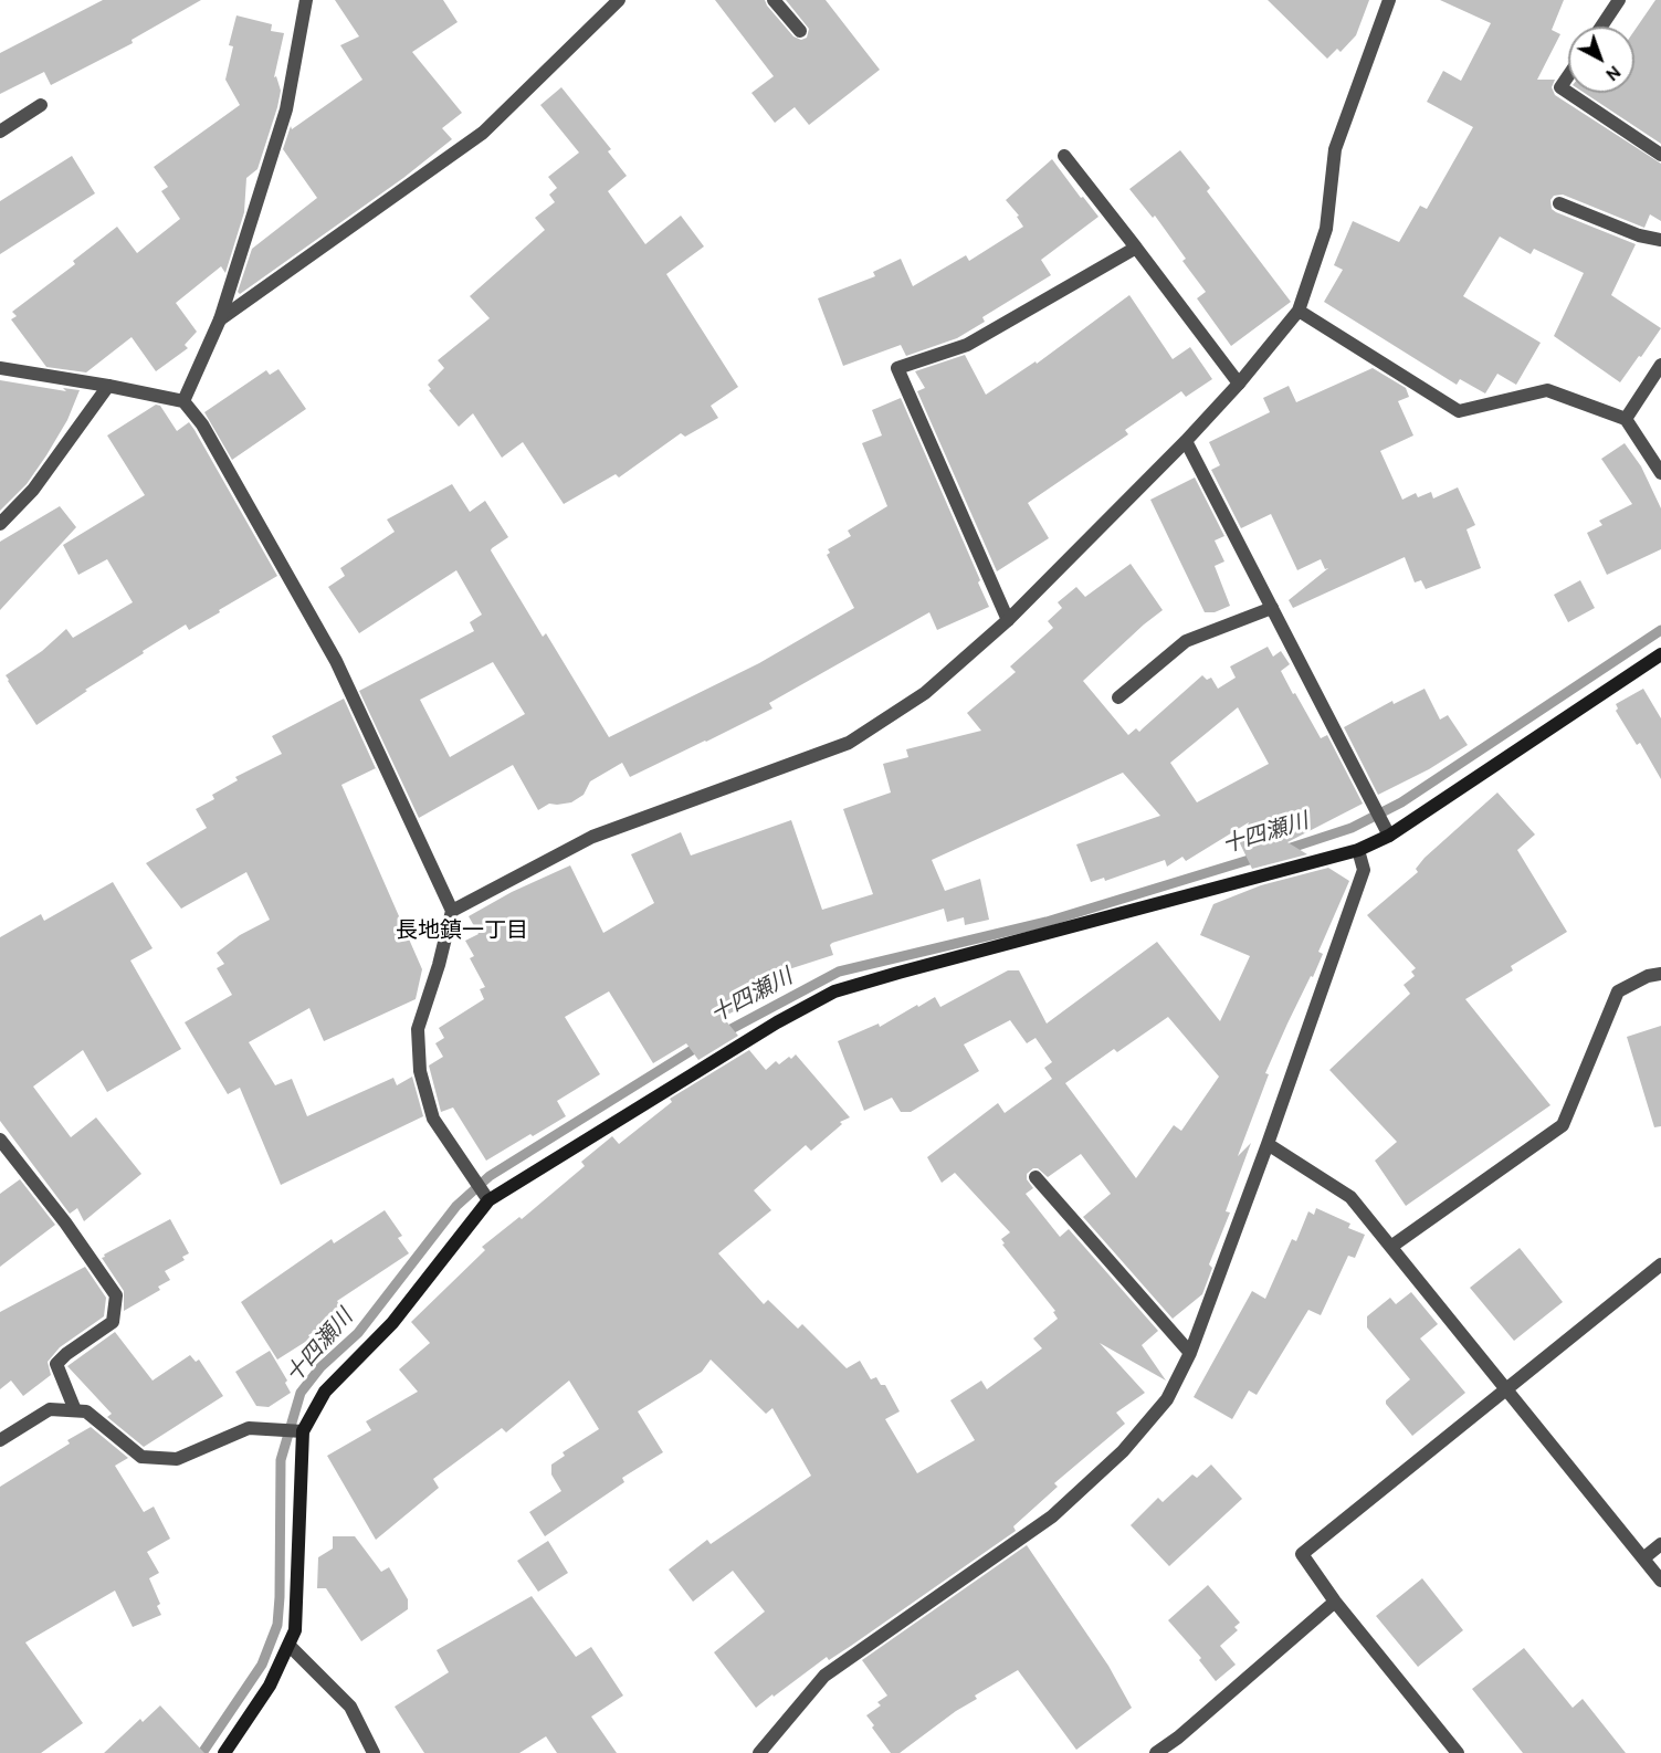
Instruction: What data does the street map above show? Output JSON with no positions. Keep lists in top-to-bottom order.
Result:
{
  "districts": ["長地鎮一丁目"],
  "water": ["十四瀬川"],
  "north": "bottom right"
}
